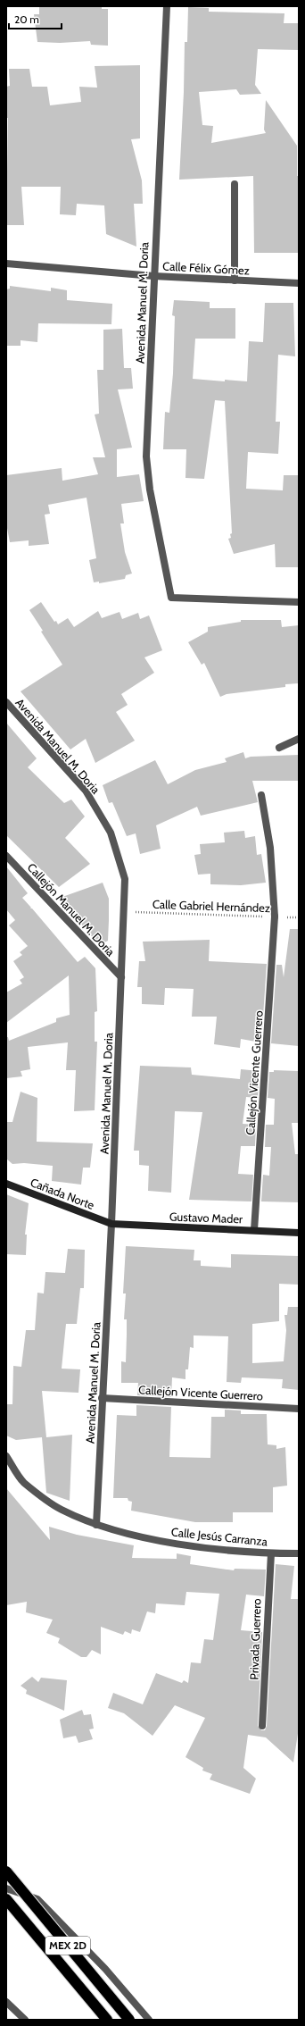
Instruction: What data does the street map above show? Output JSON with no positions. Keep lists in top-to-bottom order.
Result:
{
  "streets": {
    "highway": ["MEX 2D"],
    "street": [
      "Calle Félix Gómez",
      "Avenida Manuel M. Doria",
      "Callejón Manuel M. Doria",
      "Callejón Vicente Guerrero",
      "Cañada Norte",
      "Gustavo Mader",
      "Calle Jesús Carranza",
      "Privada Guerrero"
    ],
    "path": ["Calle Gabriel Hernández"]
  },
  "crossings": [
    ["Calle Félix Gómez", "Avenida Manuel M. Doria"],
    ["Avenida Manuel M. Doria", "Calle Gabriel Hernández"],
    ["Avenida Manuel M. Doria", "Callejón Manuel M. Doria"],
    ["Avenida Manuel M. Doria", "Callejón Vicente Guerrero"],
    ["Avenida Manuel M. Doria", "Cañada Norte"],
    ["Avenida Manuel M. Doria", "Gustavo Mader"],
    ["Avenida Manuel M. Doria", "Calle Jesús Carranza"],
    ["Calle Gabriel Hernández", "Callejón Vicente Guerrero"],
    ["Callejón Vicente Guerrero", "Gustavo Mader"],
    ["Cañada Norte", "Gustavo Mader"],
    ["Calle Jesús Carranza", "Privada Guerrero"]
  ],
  "scale_bar": "20 m"
}
